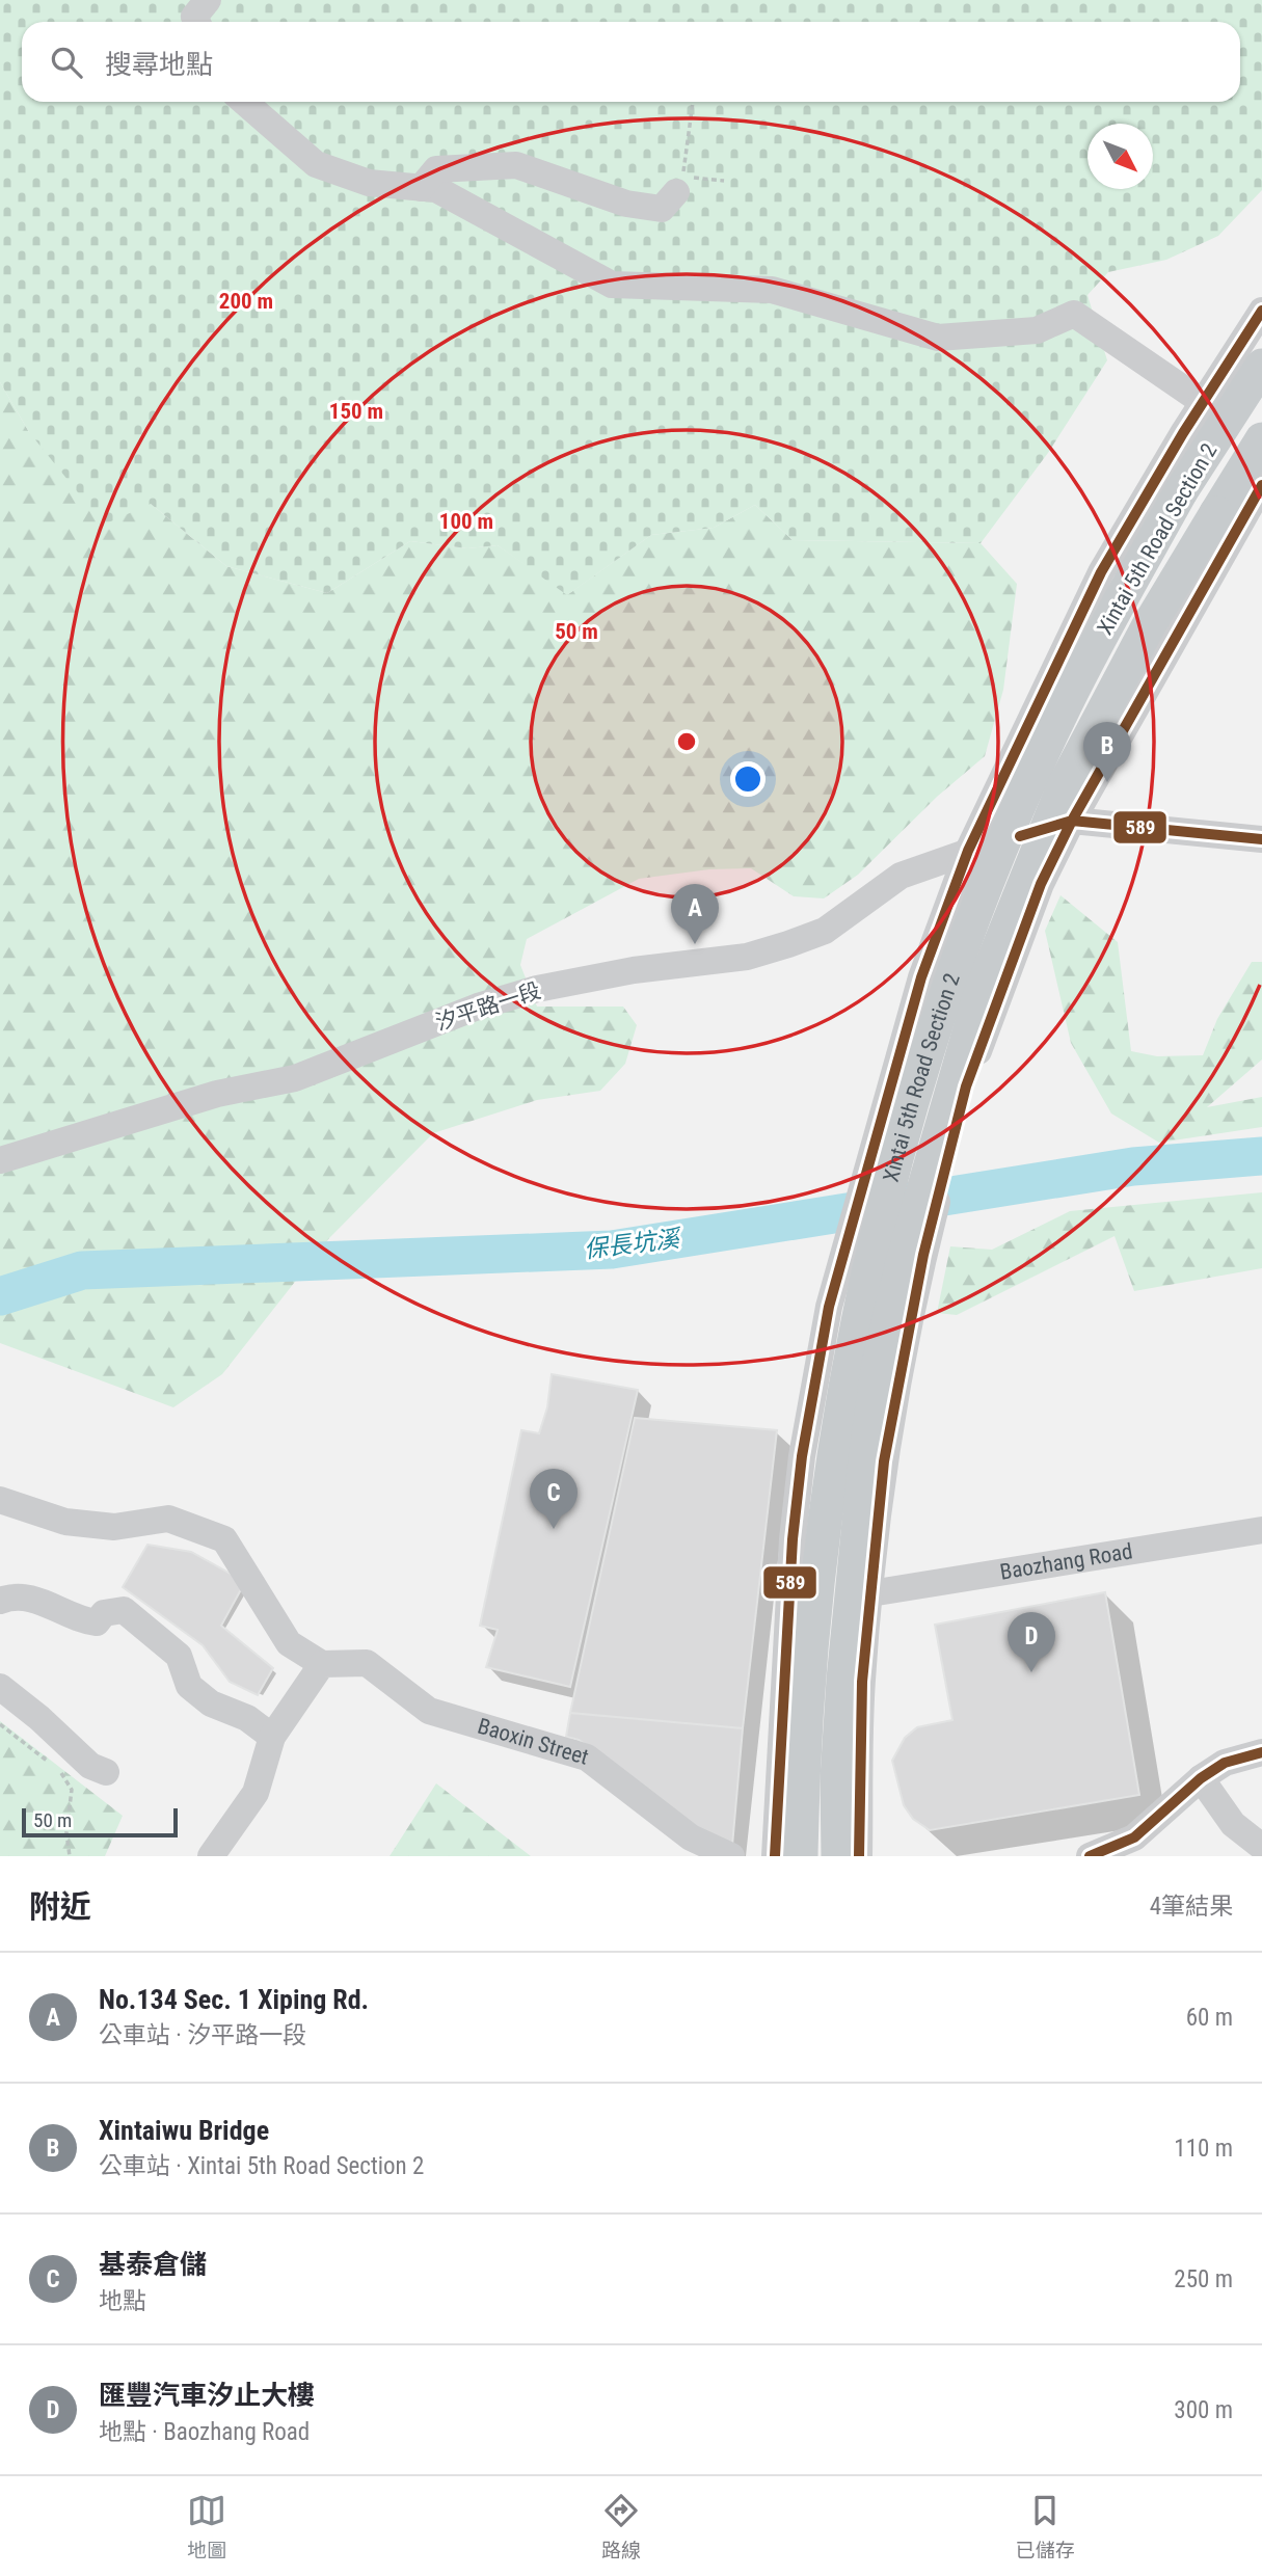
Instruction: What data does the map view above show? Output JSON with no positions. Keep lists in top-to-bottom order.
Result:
{
  "streets": {
    "main road": ["Xintai 5th Road Section 2"],
    "street": ["汐平路一段", "Baozhang Road", "Baoxin Street"]
  },
  "water": ["保長坑溪"],
  "lines": ["transit line 589"],
  "scale_bar": "50 m",
  "north": "bottom right",
  "page": {
    "search": "搜尋地點",
    "pins": [
      "B",
      "A",
      "C",
      "D"
    ],
    "scale": "50 m",
    "heading": ["附近", "4筆結果"],
    "list": [
      {
        "mark": "A",
        "name": "No.134 Sec. 1 Xiping Rd.",
        "note": "公車站 · 汐平路一段",
        "value": "60 m"
      },
      {
        "mark": "B",
        "name": "Xintaiwu Bridge",
        "note": "公車站 · Xintai 5th Road Section 2",
        "value": "110 m"
      },
      {
        "mark": "C",
        "name": "基泰倉儲",
        "note": "地點",
        "value": "250 m"
      },
      {
        "mark": "D",
        "name": "匯豐汽車汐止大樓",
        "note": "地點 · Baozhang Road",
        "value": "300 m"
      }
    ],
    "nav": ["地圖", "路線", "已儲存"]
  },
  "rings": [
    "200 m",
    "150 m",
    "100 m",
    "50 m"
  ]
}
